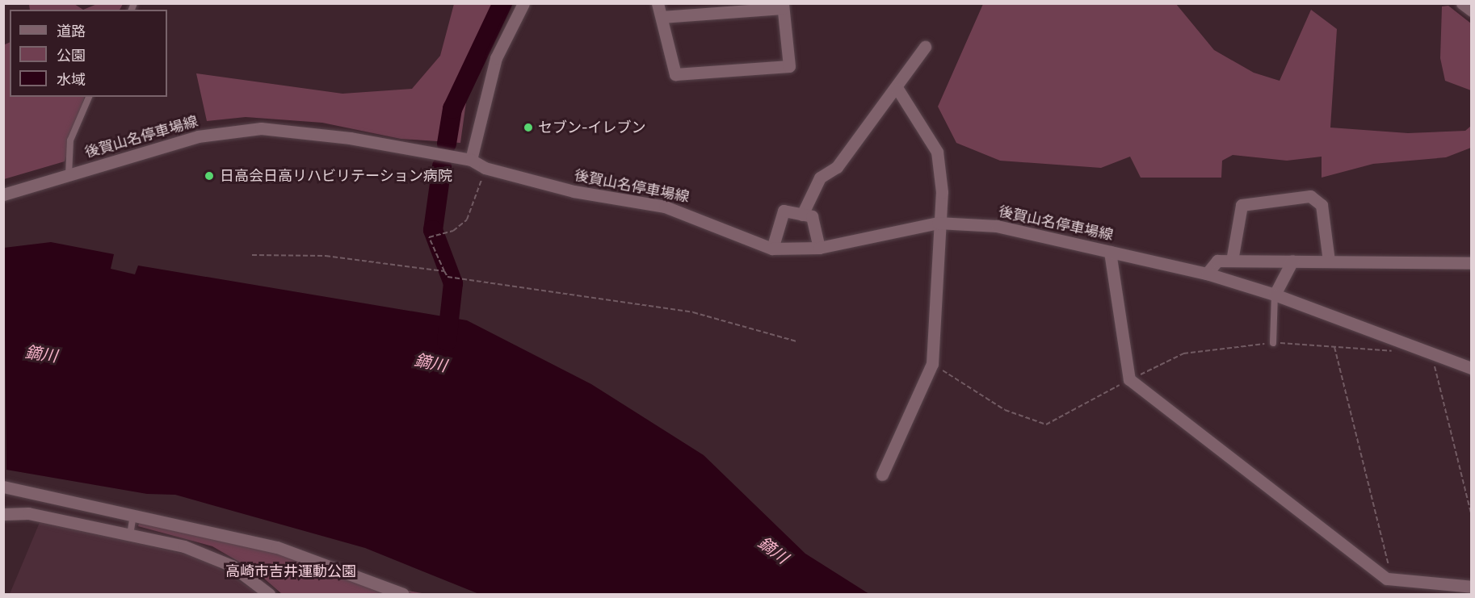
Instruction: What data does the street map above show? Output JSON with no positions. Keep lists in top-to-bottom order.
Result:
{
  "streets": {
    "street": ["後賀山名停車場線"]
  },
  "water": ["鏑川"],
  "parks": ["高崎市吉井運動公園"],
  "places": ["セブン-イレブン", "日高会日高リハビリテーション病院"],
  "legend": ["道路", "公園", "水域"]
}
